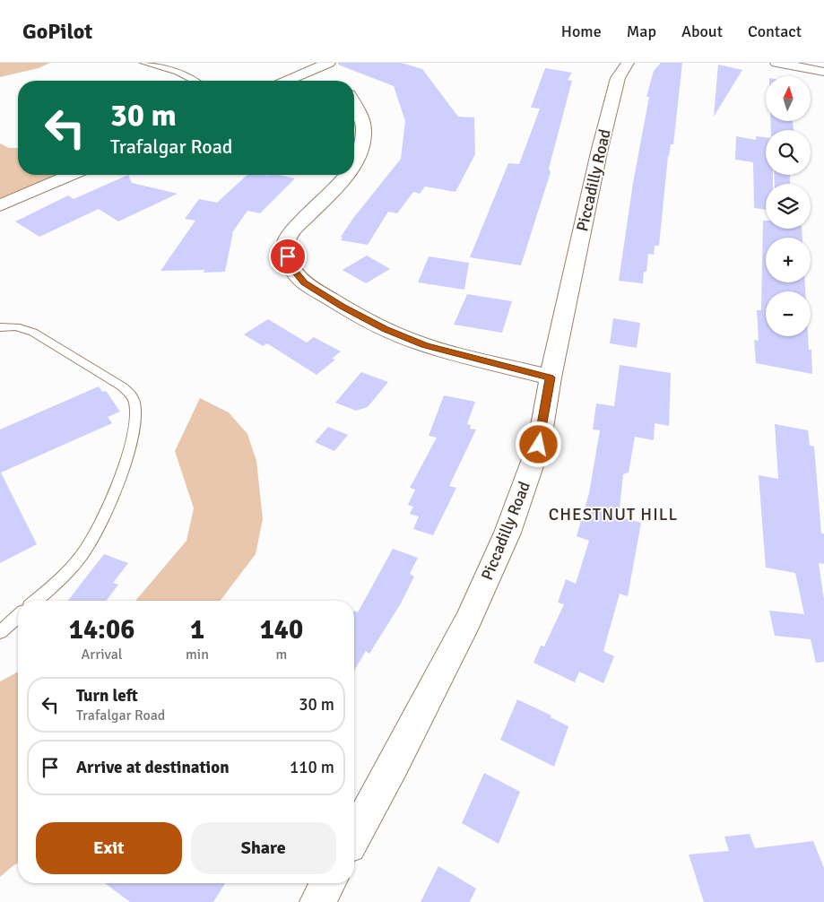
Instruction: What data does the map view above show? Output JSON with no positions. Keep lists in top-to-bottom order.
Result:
{
  "streets": {
    "street": ["Piccadilly Road"]
  },
  "districts": ["CHESTNUT HILL"],
  "north": "top",
  "page": {
    "header": "GoPilot",
    "nav": [
      "Home",
      "Map",
      "About",
      "Contact"
    ],
    "map_buttons": ["+", "−"],
    "turn": ["30 m", "Trafalgar Road"],
    "eta": [
      "14:06",
      "Arrival",
      "1",
      "min",
      "140",
      "m"
    ],
    "list": [
      {
        "name": "Turn left",
        "note": "Trafalgar Road",
        "value": "30 m"
      },
      {
        "name": "Arrive at destination",
        "value": "110 m"
      }
    ],
    "buttons": ["Exit", "Share"]
  }
}
